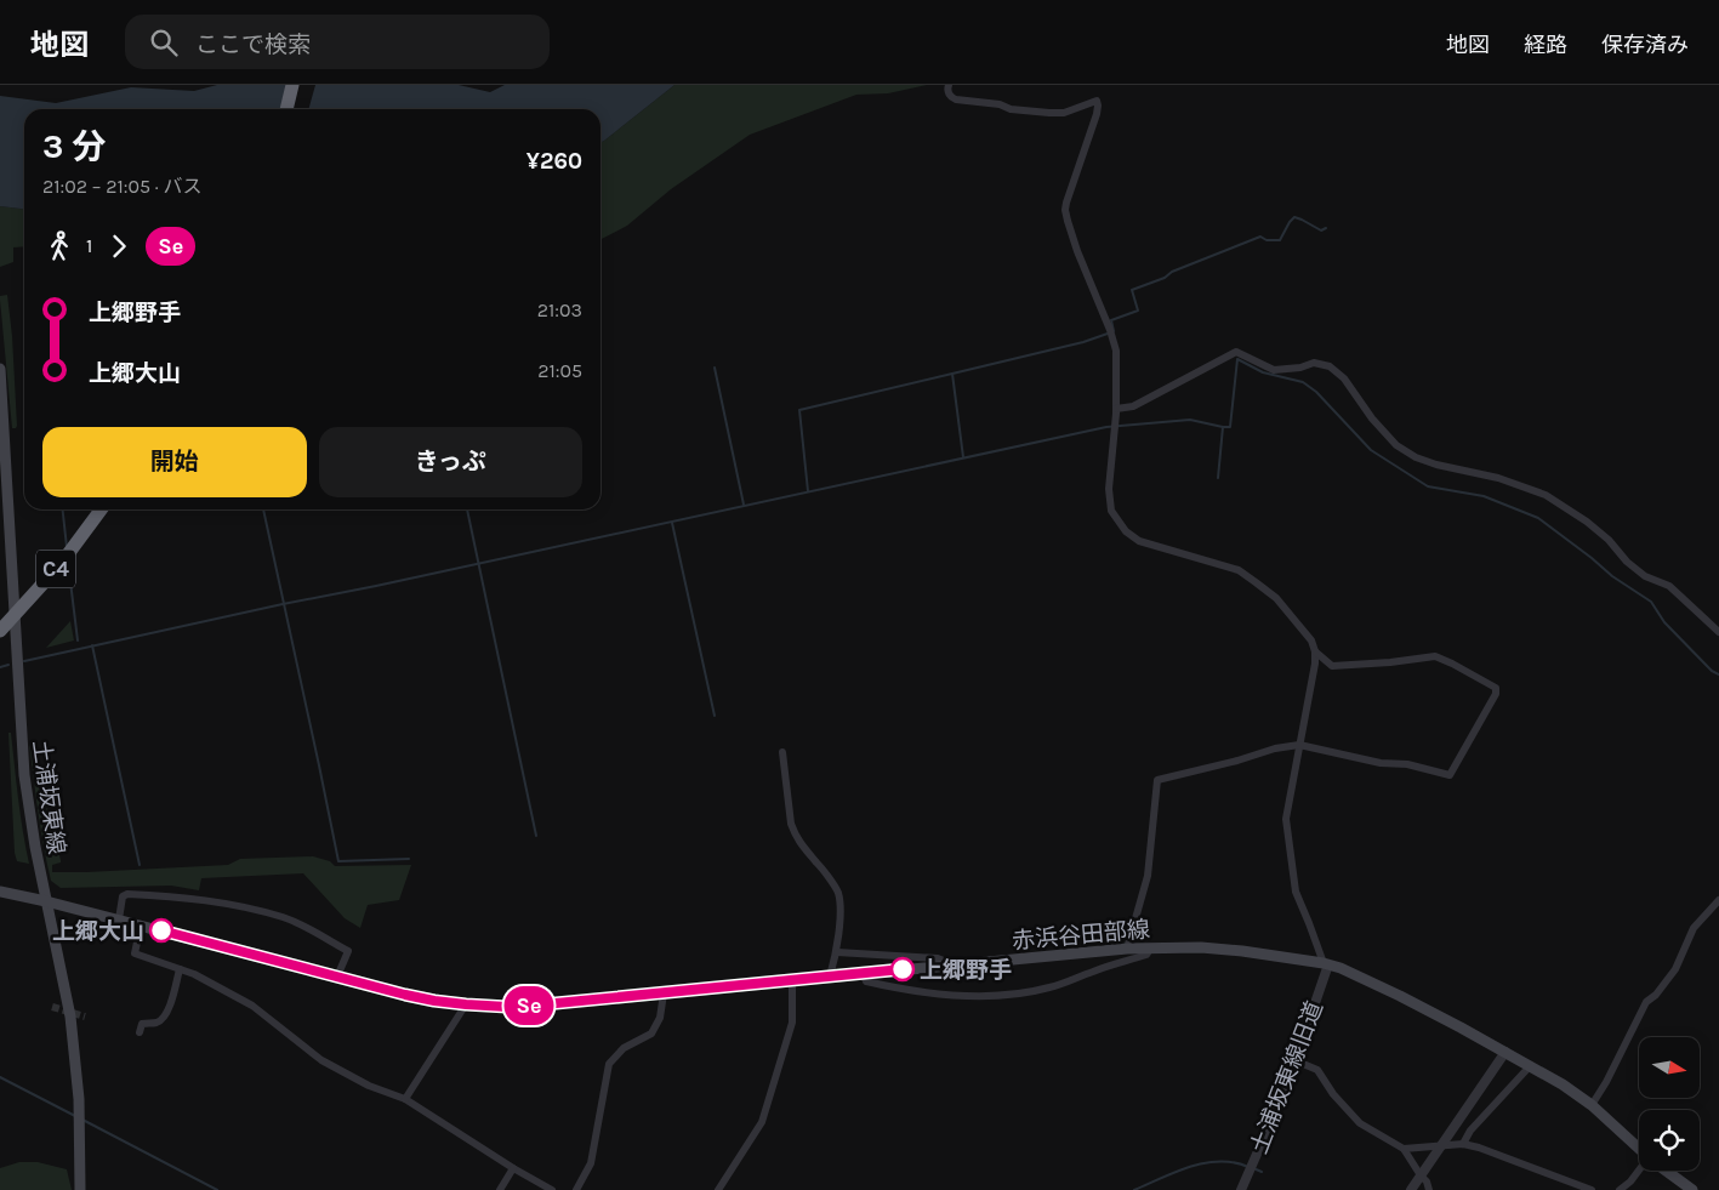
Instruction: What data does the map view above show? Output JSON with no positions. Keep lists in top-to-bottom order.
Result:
{
  "streets": {
    "highway": ["C4"],
    "main road": ["土浦坂東線", "赤浜谷田部線"],
    "street": ["土浦坂東線旧道"]
  },
  "crossings": [
    ["土浦坂東線", "赤浜谷田部線"],
    ["赤浜谷田部線", "土浦坂東線旧道"]
  ],
  "places": ["上郷大山", "上郷野手"],
  "lines": ["bus line Se"],
  "north": "right",
  "page": {
    "header": "地図",
    "search": "ここで検索",
    "nav": ["地図", "経路", "保存済み"],
    "on_map": "Se",
    "heading": ["3 分", "21:02 – 21:05 · バス", "¥260"],
    "legs": ["1", "Se"],
    "list": [
      {
        "name": "上郷野手",
        "value": "21:03"
      },
      {
        "name": "上郷大山",
        "value": "21:05"
      }
    ],
    "buttons": ["開始", "きっぷ"]
  }
}
